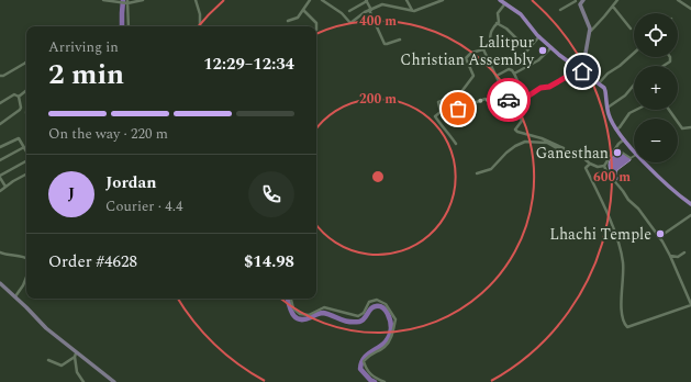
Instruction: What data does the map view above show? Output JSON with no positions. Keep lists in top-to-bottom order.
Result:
{
  "places": ["Lalitpur Christian Assembly", "Ganesthan", "Lhachi Temple"],
  "page": {
    "map_buttons": ["+", "−"],
    "heading": ["2 min", "Arriving in", "12:29–12:34"],
    "panel": [
      "Jordan",
      "Courier · 4.4",
      "Order #4628",
      "$14.98"
    ],
    "bar": "On the way · 220 m",
    "round": "J"
  },
  "rings": ["400 m", "200 m", "600 m"]
}
